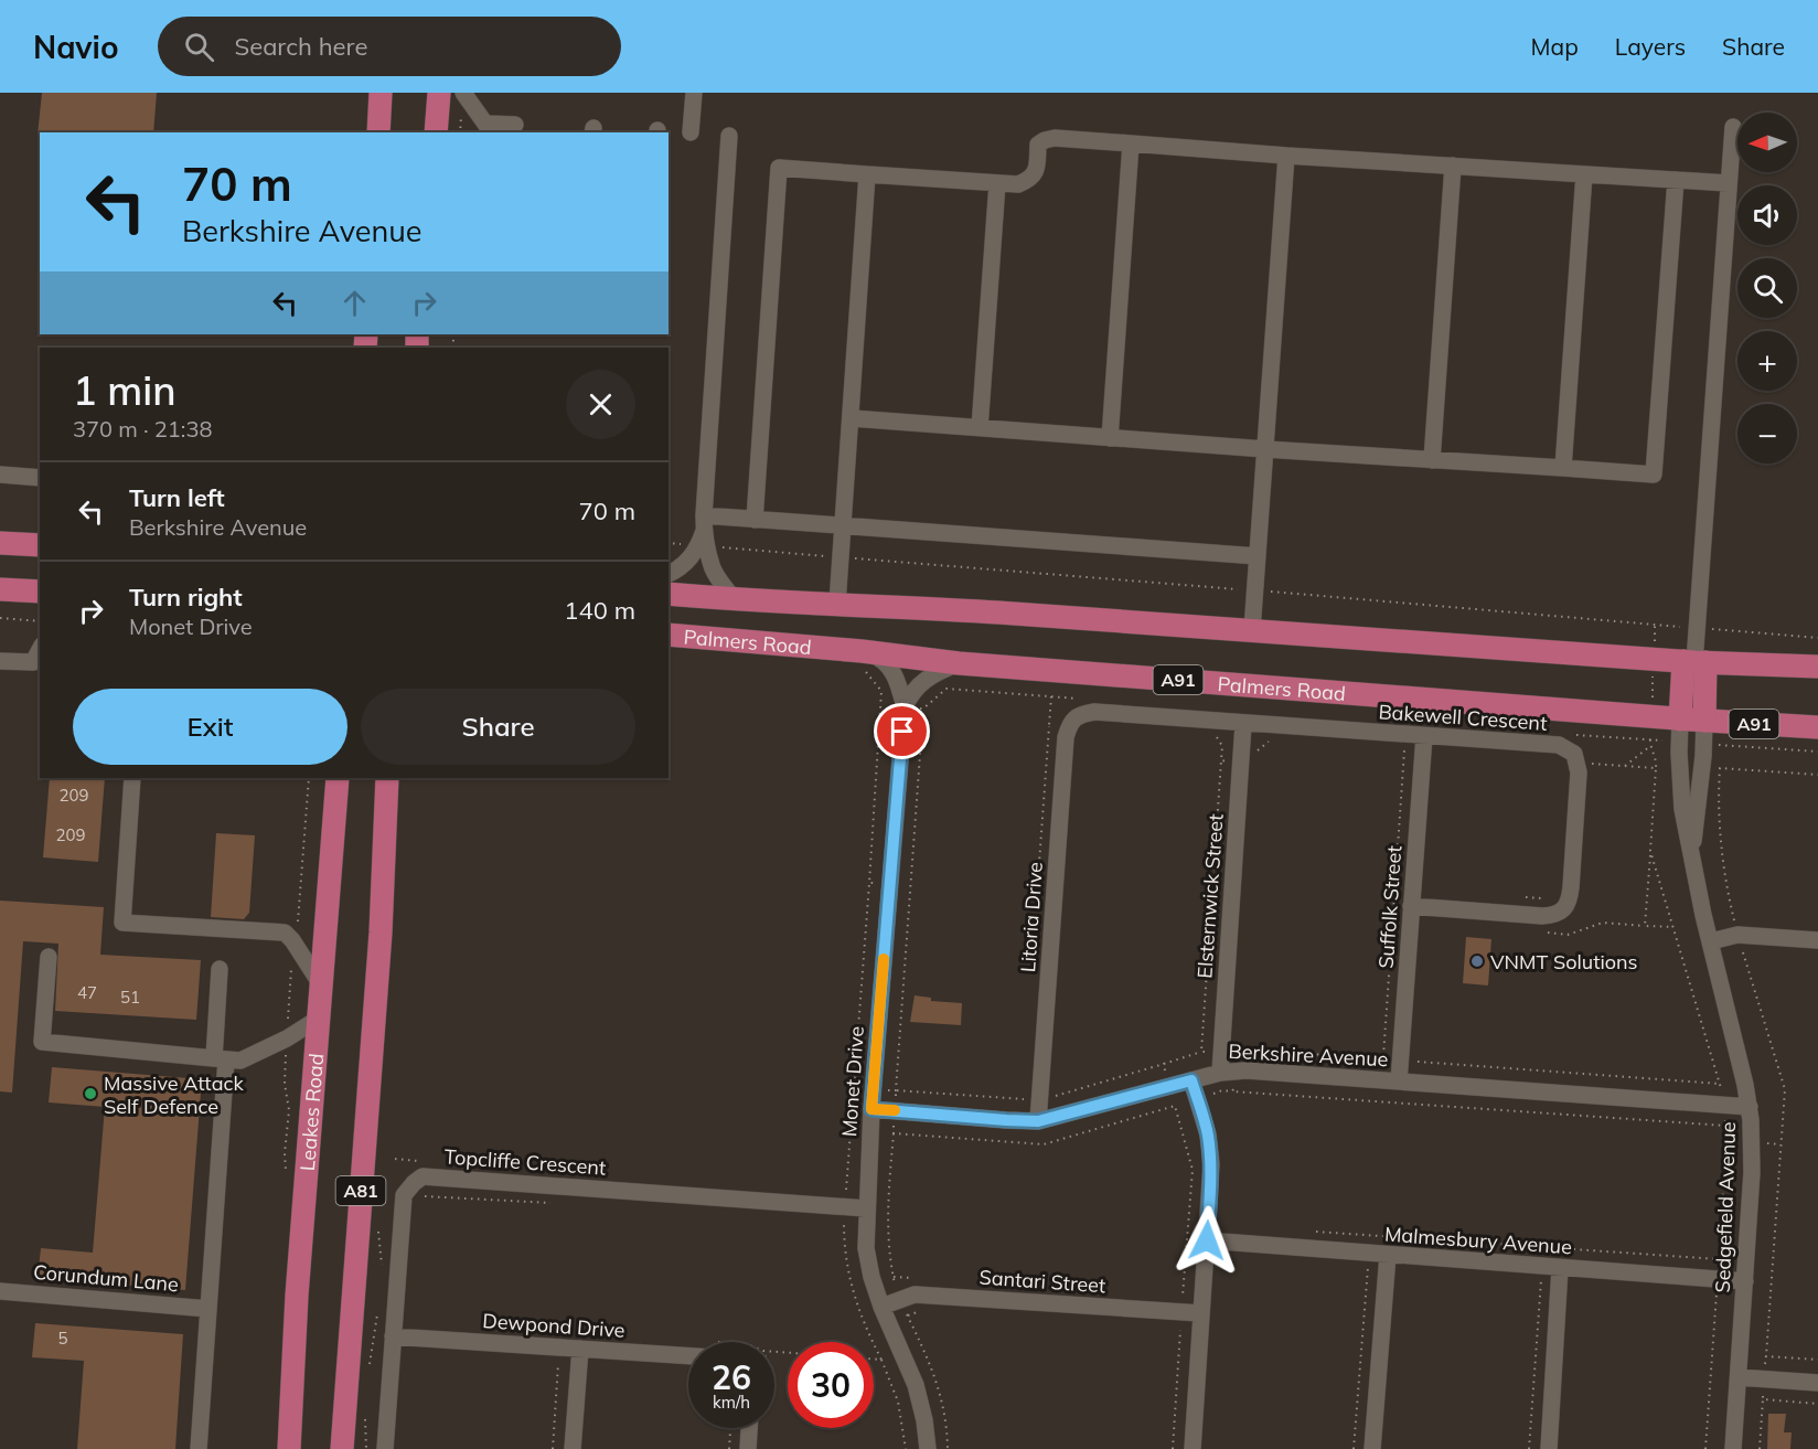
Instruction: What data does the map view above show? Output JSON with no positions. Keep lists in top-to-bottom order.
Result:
{
  "streets": {
    "highway": [
      "Palmers Road",
      "A91",
      "Leakes Road",
      "A81"
    ],
    "street": [
      "Bakewell Crescent",
      "Elsternwick Street",
      "Suffolk Street",
      "Litoria Drive",
      "Berkshire Avenue",
      "Monet Drive",
      "Topcliffe Crescent",
      "Sedgefield Avenue",
      "Malmesbury Avenue",
      "Corundum Lane",
      "Santari Street",
      "Dewpond Drive"
    ]
  },
  "crossings": [
    ["Palmers Road", "Monet Drive"],
    ["Palmers Road", "Sedgefield Avenue"],
    ["Bakewell Crescent", "Elsternwick Street"],
    ["Bakewell Crescent", "Suffolk Street"],
    ["Bakewell Crescent", "Litoria Drive"],
    ["Elsternwick Street", "Berkshire Avenue"],
    ["Suffolk Street", "Berkshire Avenue"],
    ["Litoria Drive", "Berkshire Avenue"],
    ["Berkshire Avenue", "Monet Drive"],
    ["Berkshire Avenue", "Sedgefield Avenue"],
    ["Monet Drive", "Topcliffe Crescent"],
    ["Monet Drive", "Santari Street"],
    ["Topcliffe Crescent", "Dewpond Drive"],
    ["Sedgefield Avenue", "Malmesbury Avenue"]
  ],
  "places": ["VNMT Solutions", "Massive Attack Self Defence"],
  "house_numbers": [
    "209",
    "209",
    "47",
    "51",
    "5"
  ],
  "north": "left",
  "page": {
    "header": "Navio",
    "search": "Search here",
    "nav": ["Map", "Layers", "Share"],
    "map_buttons": ["+", "−"],
    "turn": ["70 m", "Berkshire Avenue"],
    "heading": ["1 min", "370 m · 21:38"],
    "list": [
      {
        "name": "Turn left",
        "note": "Berkshire Avenue",
        "value": "70 m"
      },
      {
        "name": "Turn right",
        "note": "Monet Drive",
        "value": "140 m"
      }
    ],
    "buttons": ["Exit", "Share"],
    "speed": "26 km/h",
    "limit": "30"
  }
}
